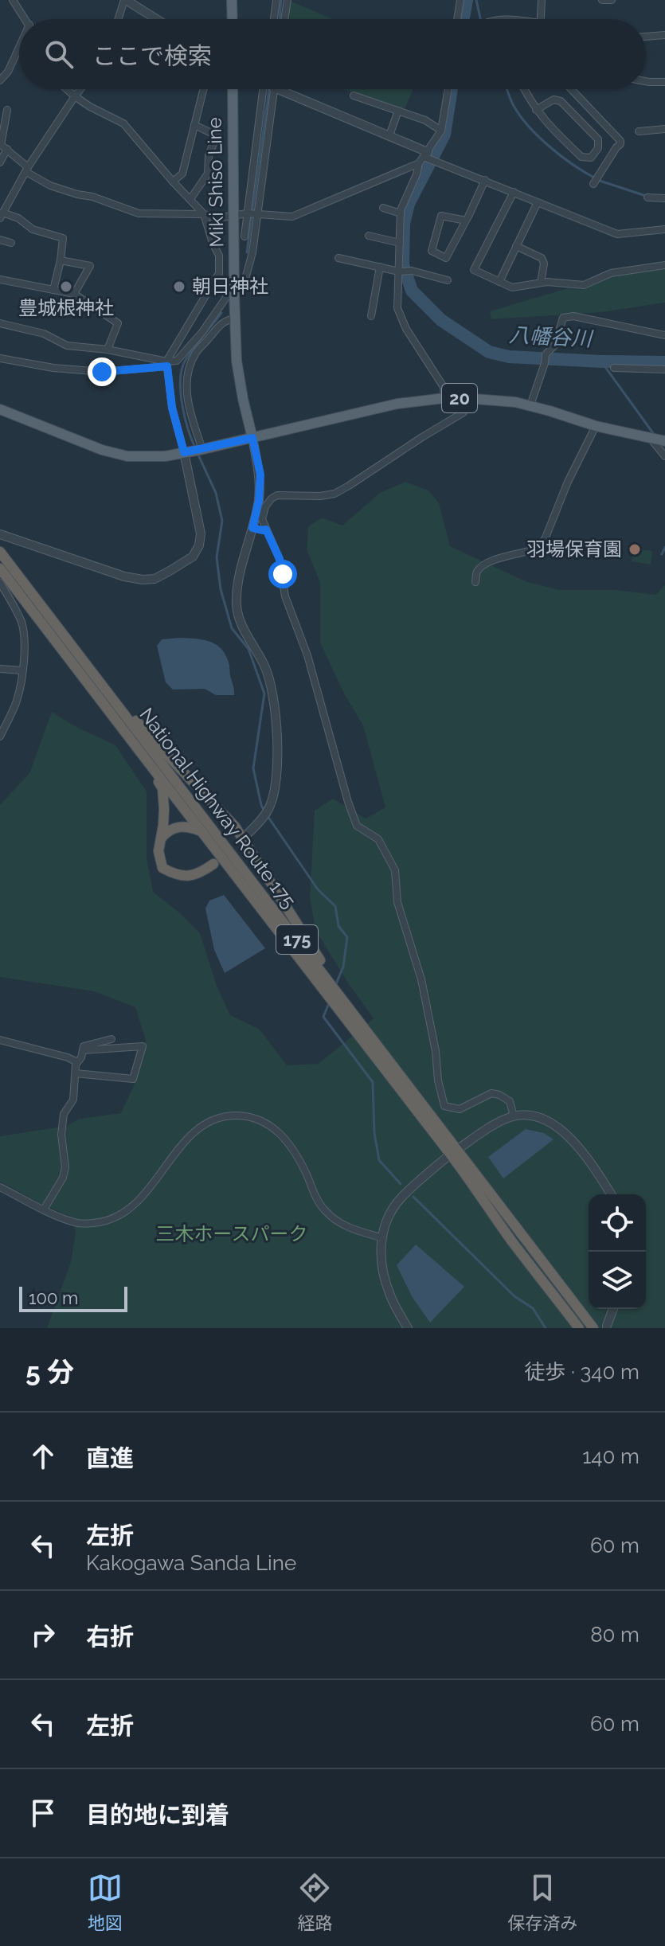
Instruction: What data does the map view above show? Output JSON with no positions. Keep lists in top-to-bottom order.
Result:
{
  "streets": {
    "highway": ["National Highway Route 175", "175"],
    "main road": ["Miki Shiso Line", "20"]
  },
  "crossings": [
    ["Miki Shiso Line", "20"]
  ],
  "water": ["八幡谷川"],
  "parks": ["三木ホースパーク"],
  "places": ["豊城根神社", "朝日神社", "羽場保育園"],
  "scale_bar": "100 m",
  "page": {
    "search": "ここで検索",
    "scale": "100 m",
    "heading": ["5 分", "徒歩 · 340 m"],
    "list": [
      ["直進", "140 m"],
      ["左折", "Kakogawa Sanda Line", "60 m"],
      ["右折", "80 m"],
      ["左折", "60 m"],
      "目的地に到着"
    ],
    "nav": ["地図", "経路", "保存済み"]
  }
}
